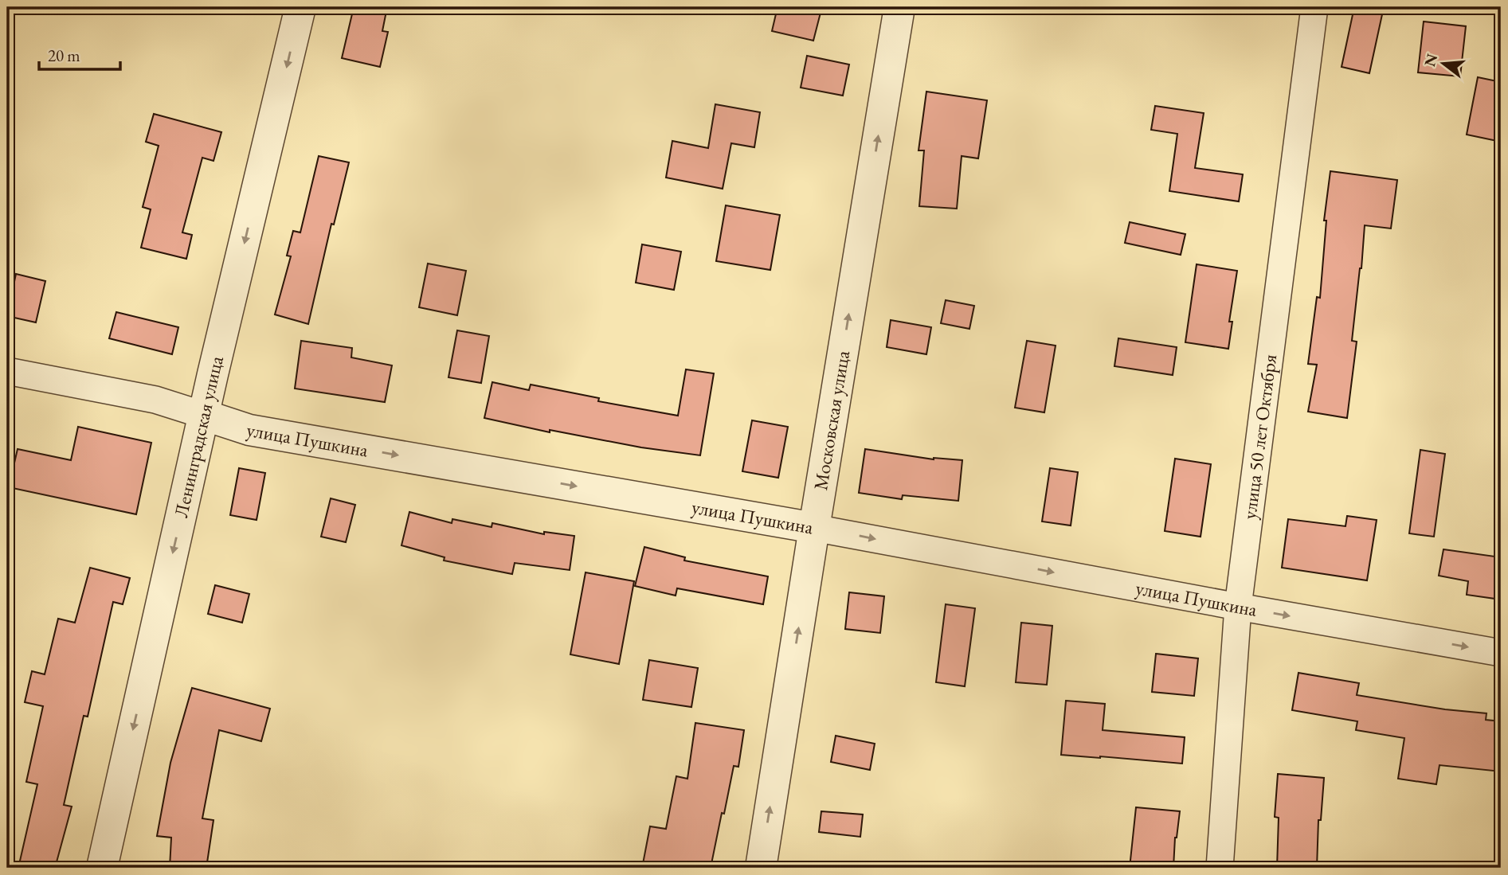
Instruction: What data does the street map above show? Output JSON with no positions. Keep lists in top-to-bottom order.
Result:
{
  "streets": {
    "street": [
      "Московская улица",
      "Ленинградская улица",
      "улица 50 лет Октября",
      "улица Пушкина"
    ]
  },
  "crossings": [
    ["Московская улица", "улица Пушкина"],
    ["Ленинградская улица", "улица Пушкина"],
    ["улица 50 лет Октября", "улица Пушкина"]
  ],
  "one_way": ["Московская улица", "Ленинградская улица", "улица Пушкина"],
  "scale_bar": "20 m",
  "north": "left"
}
